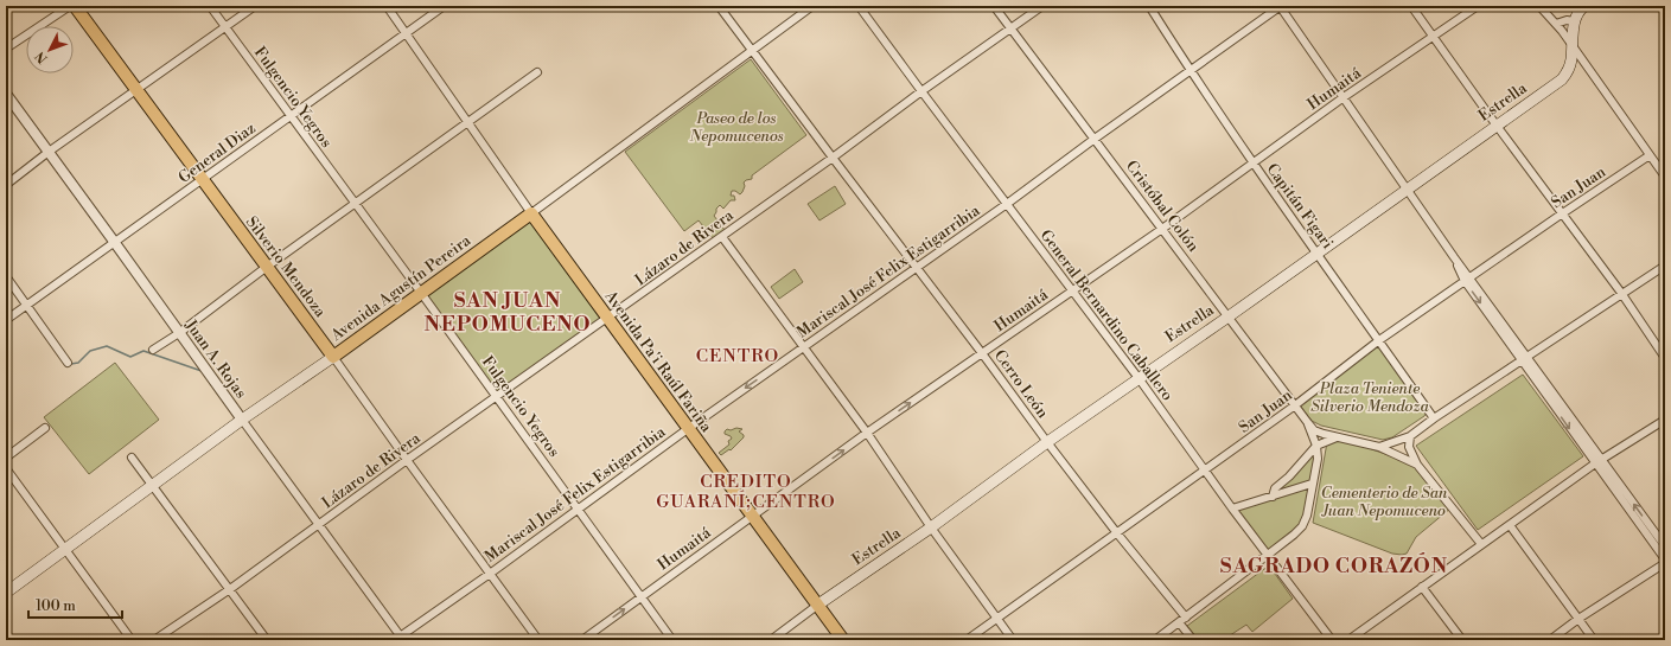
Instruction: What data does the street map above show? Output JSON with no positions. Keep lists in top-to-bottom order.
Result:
{
  "streets": {
    "highway": ["Silverio Mendoza", "Avenida Agustín Pereira", "Avenida Pa'i Raúl Fariña"],
    "main road": ["Estrella"],
    "street": [
      "Humaitá",
      "Fulgencio Yegros",
      "General Diaz",
      "San Juan",
      "Cristóbal Colón",
      "Capitán Figari",
      "Lázaro de Rivera",
      "Mariscal José Felix Estigarribia",
      "General Bernardino Caballero",
      "Juan A. Rojas",
      "Cerro León"
    ]
  },
  "crossings": [
    ["Humaitá", "Fulgencio Yegros"],
    ["Humaitá", "Cristóbal Colón"],
    ["Humaitá", "Capitán Figari"],
    ["Humaitá", "General Bernardino Caballero"],
    ["Humaitá", "Avenida Pa'i Raúl Fariña"],
    ["Humaitá", "Cerro León"],
    ["Fulgencio Yegros", "General Diaz"],
    ["Fulgencio Yegros", "Lázaro de Rivera"],
    ["Fulgencio Yegros", "Mariscal José Felix Estigarribia"],
    ["Fulgencio Yegros", "Avenida Agustín Pereira"],
    ["Estrella", "Cristóbal Colón"],
    ["Estrella", "Capitán Figari"],
    ["Estrella", "General Bernardino Caballero"],
    ["Estrella", "Avenida Pa'i Raúl Fariña"],
    ["Estrella", "Cerro León"],
    ["General Diaz", "Silverio Mendoza"],
    ["General Diaz", "Juan A. Rojas"],
    ["General Diaz", "Avenida Pa'i Raúl Fariña"],
    ["San Juan", "Cristóbal Colón"],
    ["San Juan", "Capitán Figari"],
    ["San Juan", "General Bernardino Caballero"],
    ["San Juan", "Cerro León"],
    ["Cristóbal Colón", "Lázaro de Rivera"],
    ["Cristóbal Colón", "Mariscal José Felix Estigarribia"],
    ["Capitán Figari", "Mariscal José Felix Estigarribia"],
    ["Lázaro de Rivera", "Silverio Mendoza"],
    ["Lázaro de Rivera", "General Bernardino Caballero"],
    ["Lázaro de Rivera", "Juan A. Rojas"],
    ["Lázaro de Rivera", "Avenida Pa'i Raúl Fariña"],
    ["Lázaro de Rivera", "Cerro León"],
    ["Silverio Mendoza", "Mariscal José Felix Estigarribia"],
    ["Silverio Mendoza", "Avenida Agustín Pereira"],
    ["Mariscal José Felix Estigarribia", "General Bernardino Caballero"],
    ["Mariscal José Felix Estigarribia", "Juan A. Rojas"],
    ["Mariscal José Felix Estigarribia", "Avenida Pa'i Raúl Fariña"],
    ["Mariscal José Felix Estigarribia", "Cerro León"],
    ["Avenida Agustín Pereira", "Juan A. Rojas"],
    ["Avenida Agustín Pereira", "Avenida Pa'i Raúl Fariña"],
    ["Avenida Agustín Pereira", "Cerro León"]
  ],
  "districts": [
    "SAN JUAN NEPOMUCENO",
    "CENTRO",
    "CREDITO GUARANÍ;CENTRO",
    "SAGRADO CORAZÓN"
  ],
  "parks": ["Paseo de los Nepomucenos", "Plaza Teniente Silverio Mendoza", "Cementerio de San Juan Nepomuceno"],
  "scale_bar": "100 m",
  "north": "bottom left"
}
